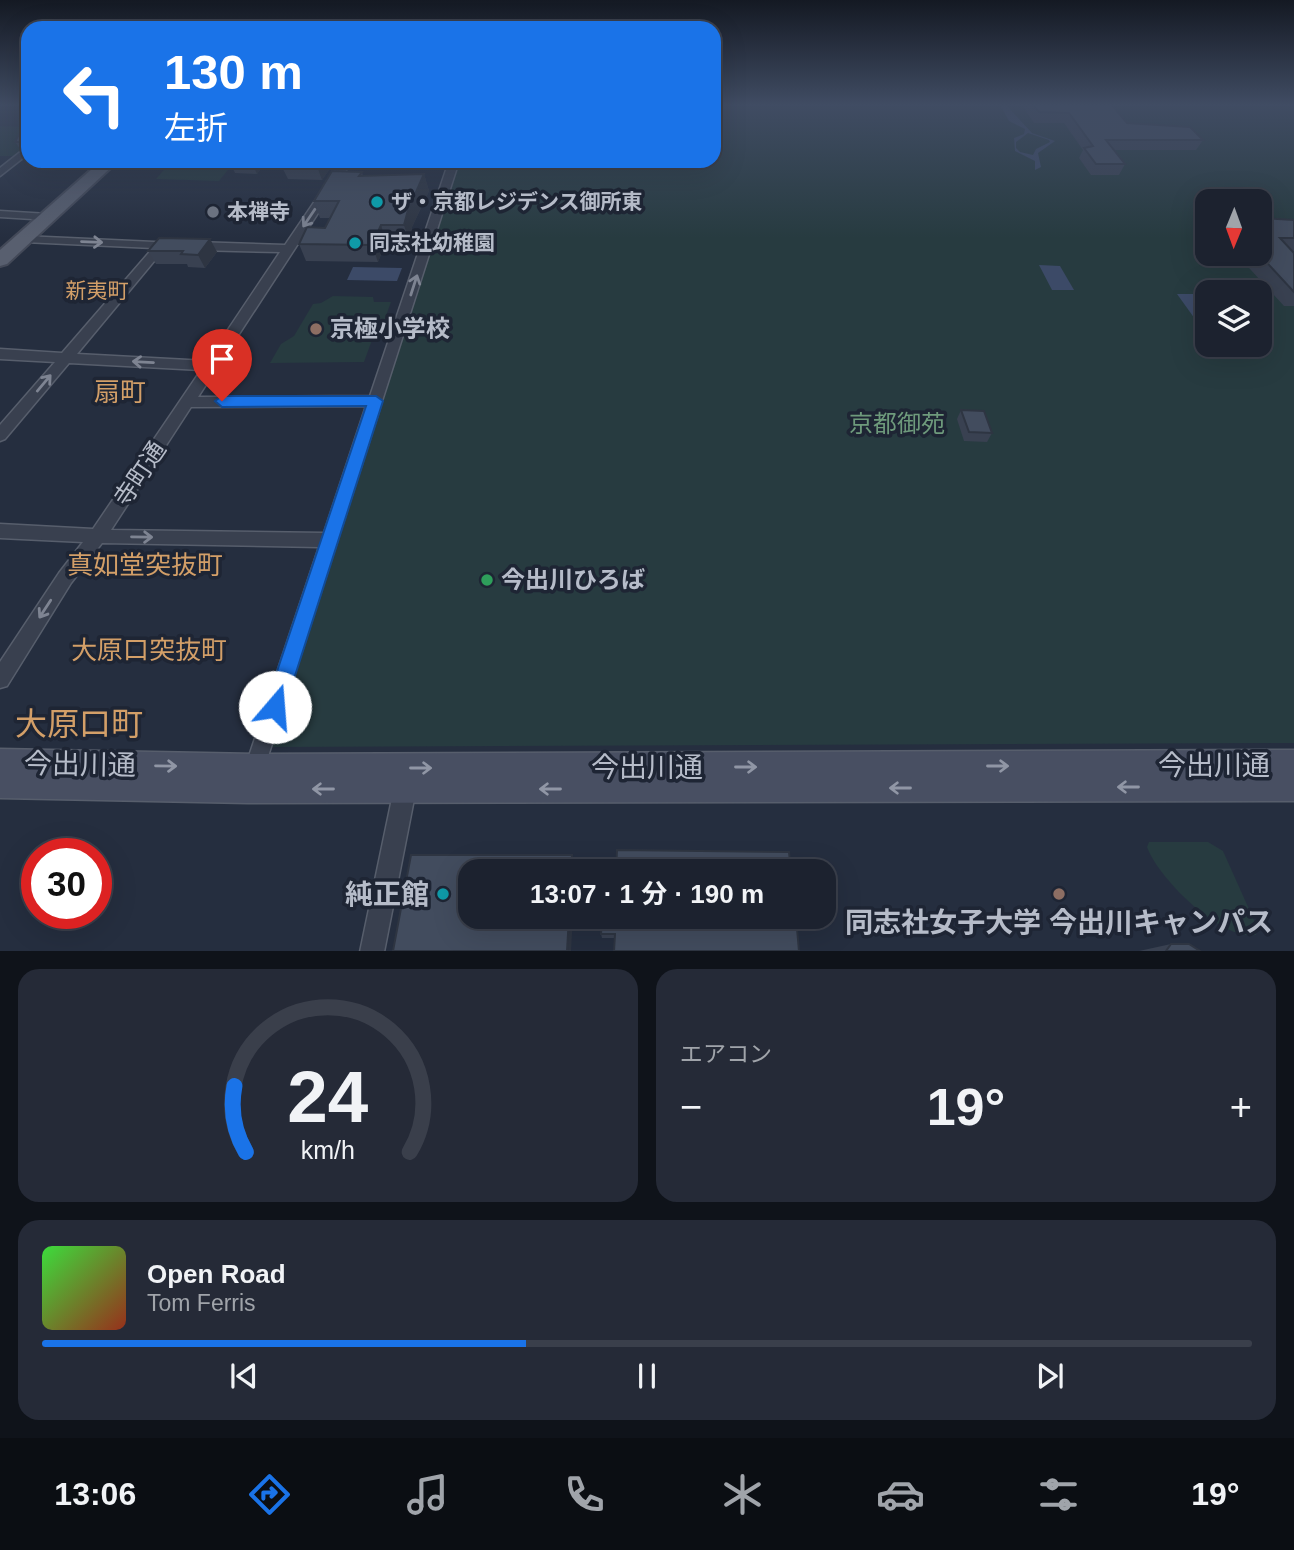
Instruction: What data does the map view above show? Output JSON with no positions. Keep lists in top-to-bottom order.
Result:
{
  "streets": {
    "main road": ["今出川通"],
    "street": ["寺町通"]
  },
  "districts": [
    "新夷町",
    "扇町",
    "真如堂突抜町",
    "大原口突抜町",
    "大原口町"
  ],
  "parks": ["京都御苑"],
  "places": [
    "ザ・京都レジデンス御所東",
    "本禅寺",
    "同志社幼稚園",
    "京極小学校",
    "今出川ひろば",
    "純正館",
    "同志社女子大学 今出川キャンパス"
  ],
  "north": "bottom",
  "page": {
    "turn": ["130 m", "左折"],
    "limit": "30",
    "trip": "13:07 · 1 分 · 190 m",
    "tile": "エアコン",
    "heat": ["−", "19°", "+"],
    "song": ["Open Road", "Tom Ferris"],
    "tabs": ["13:06", "19°"],
    "gauge": ["24", "km/h"]
  }
}
